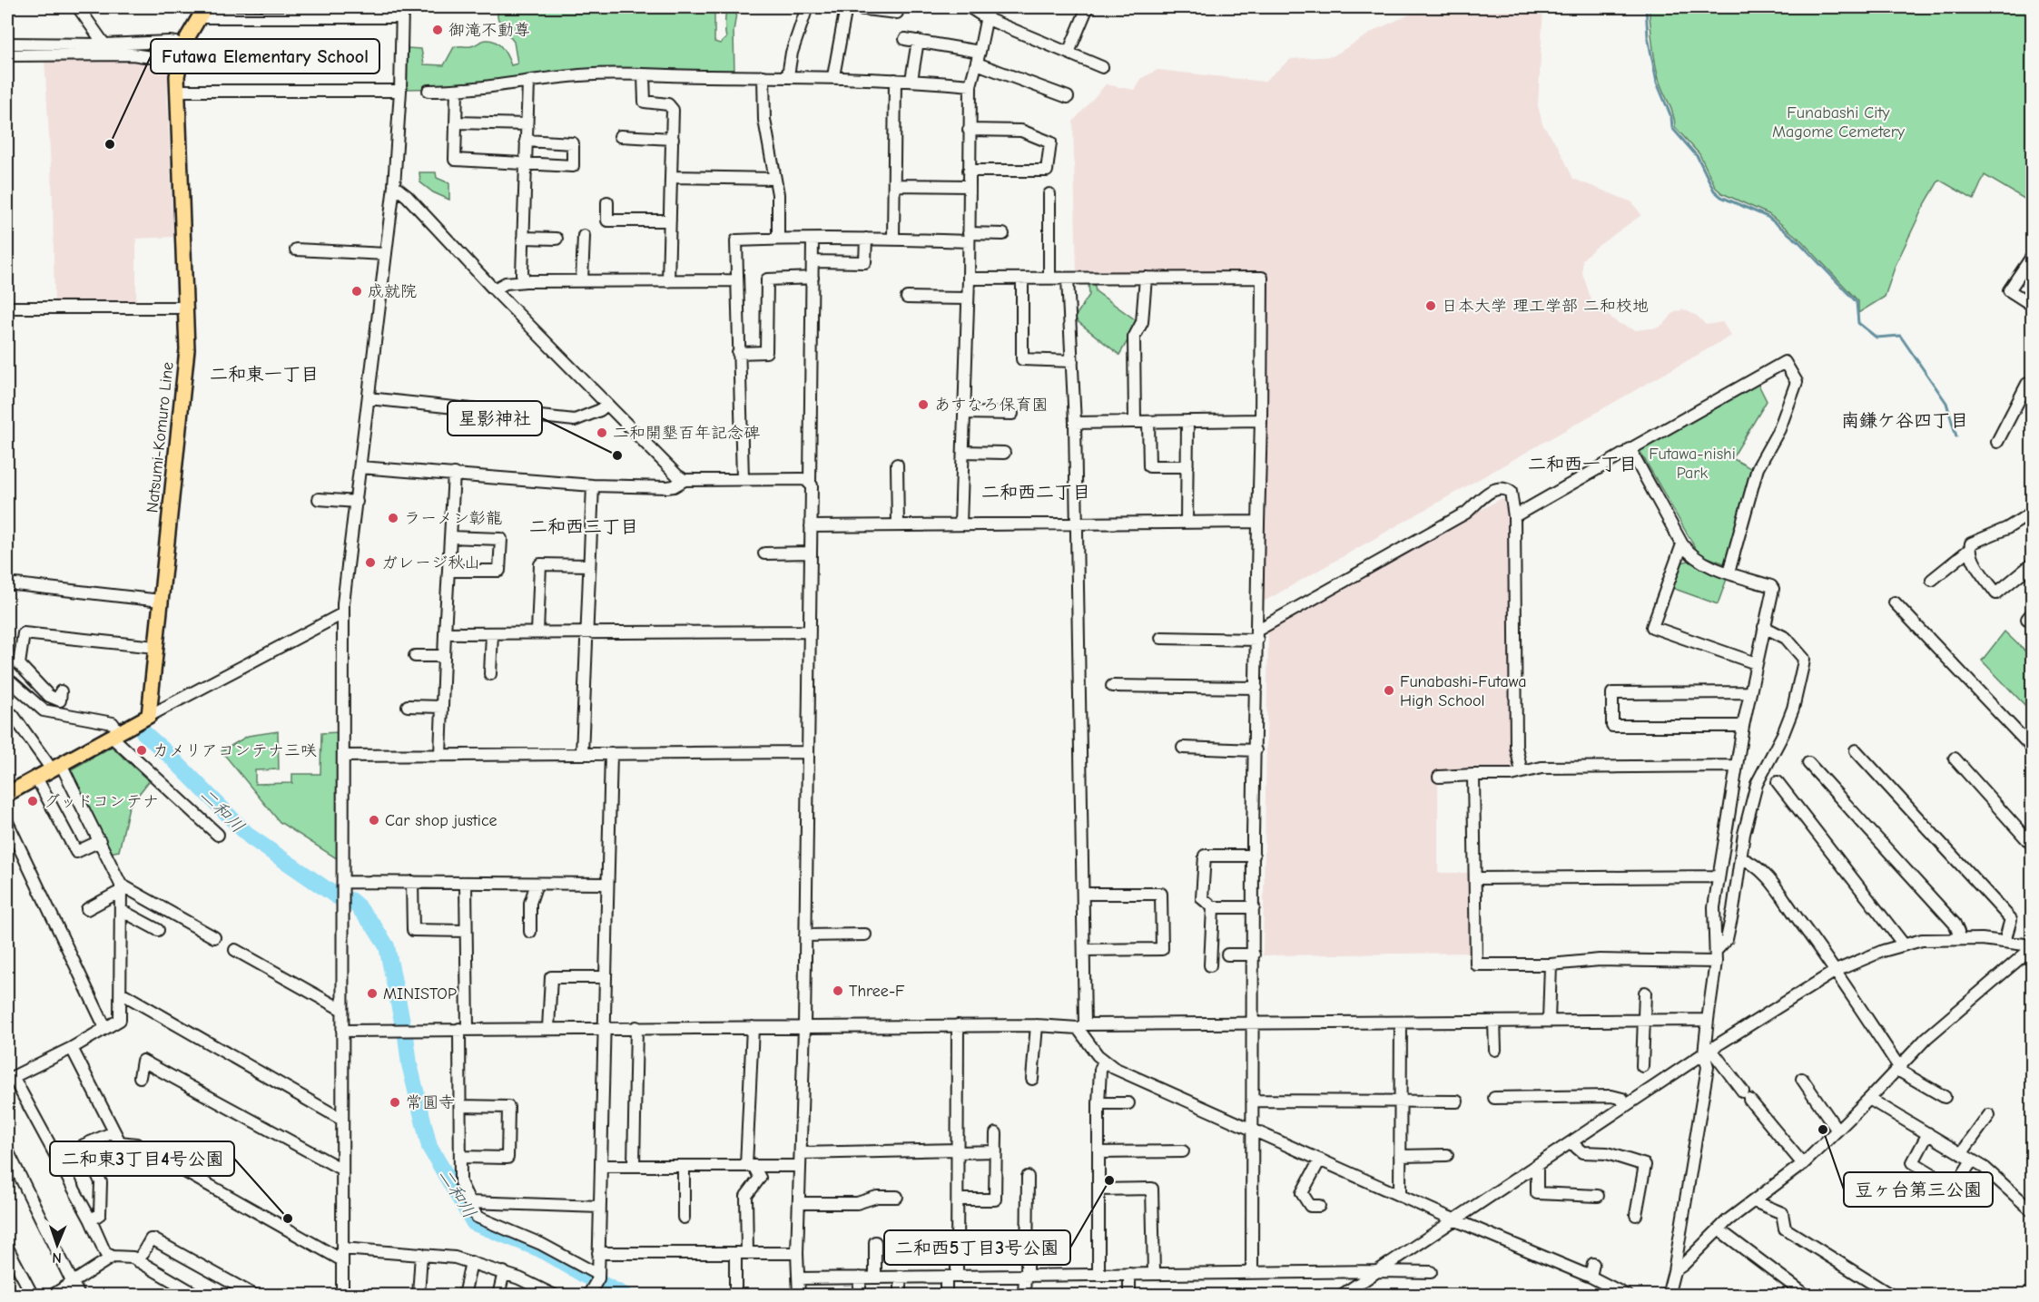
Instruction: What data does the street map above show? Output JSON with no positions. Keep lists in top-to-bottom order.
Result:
{
  "streets": {
    "main road": ["Natsumi-Komuro Line"]
  },
  "districts": [
    "二和東一丁目",
    "南鎌ケ谷四丁目",
    "二和西一丁目",
    "二和西二丁目",
    "二和西三丁目"
  ],
  "water": ["二和川"],
  "parks": ["Funabashi City Magome Cemetery", "Futawa-nishi Park"],
  "places": [
    "御滝不動尊",
    "Futawa Elementary School",
    "成就院",
    "日本大学 理工学部 二和校地",
    "あすなろ保育園",
    "二和開墾百年記念碑",
    "星影神社",
    "ラーメン彰龍",
    "ガレージ秋山",
    "Funabashi-Futawa High School",
    "カメリアコンテナ三咲",
    "グッドコンテナ",
    "Car shop justice",
    "Three-F",
    "MINISTOP",
    "常圓寺",
    "豆ヶ台第三公園",
    "二和西5丁目3号公園",
    "二和東3丁目4号公園"
  ],
  "north": "bottom"
}
